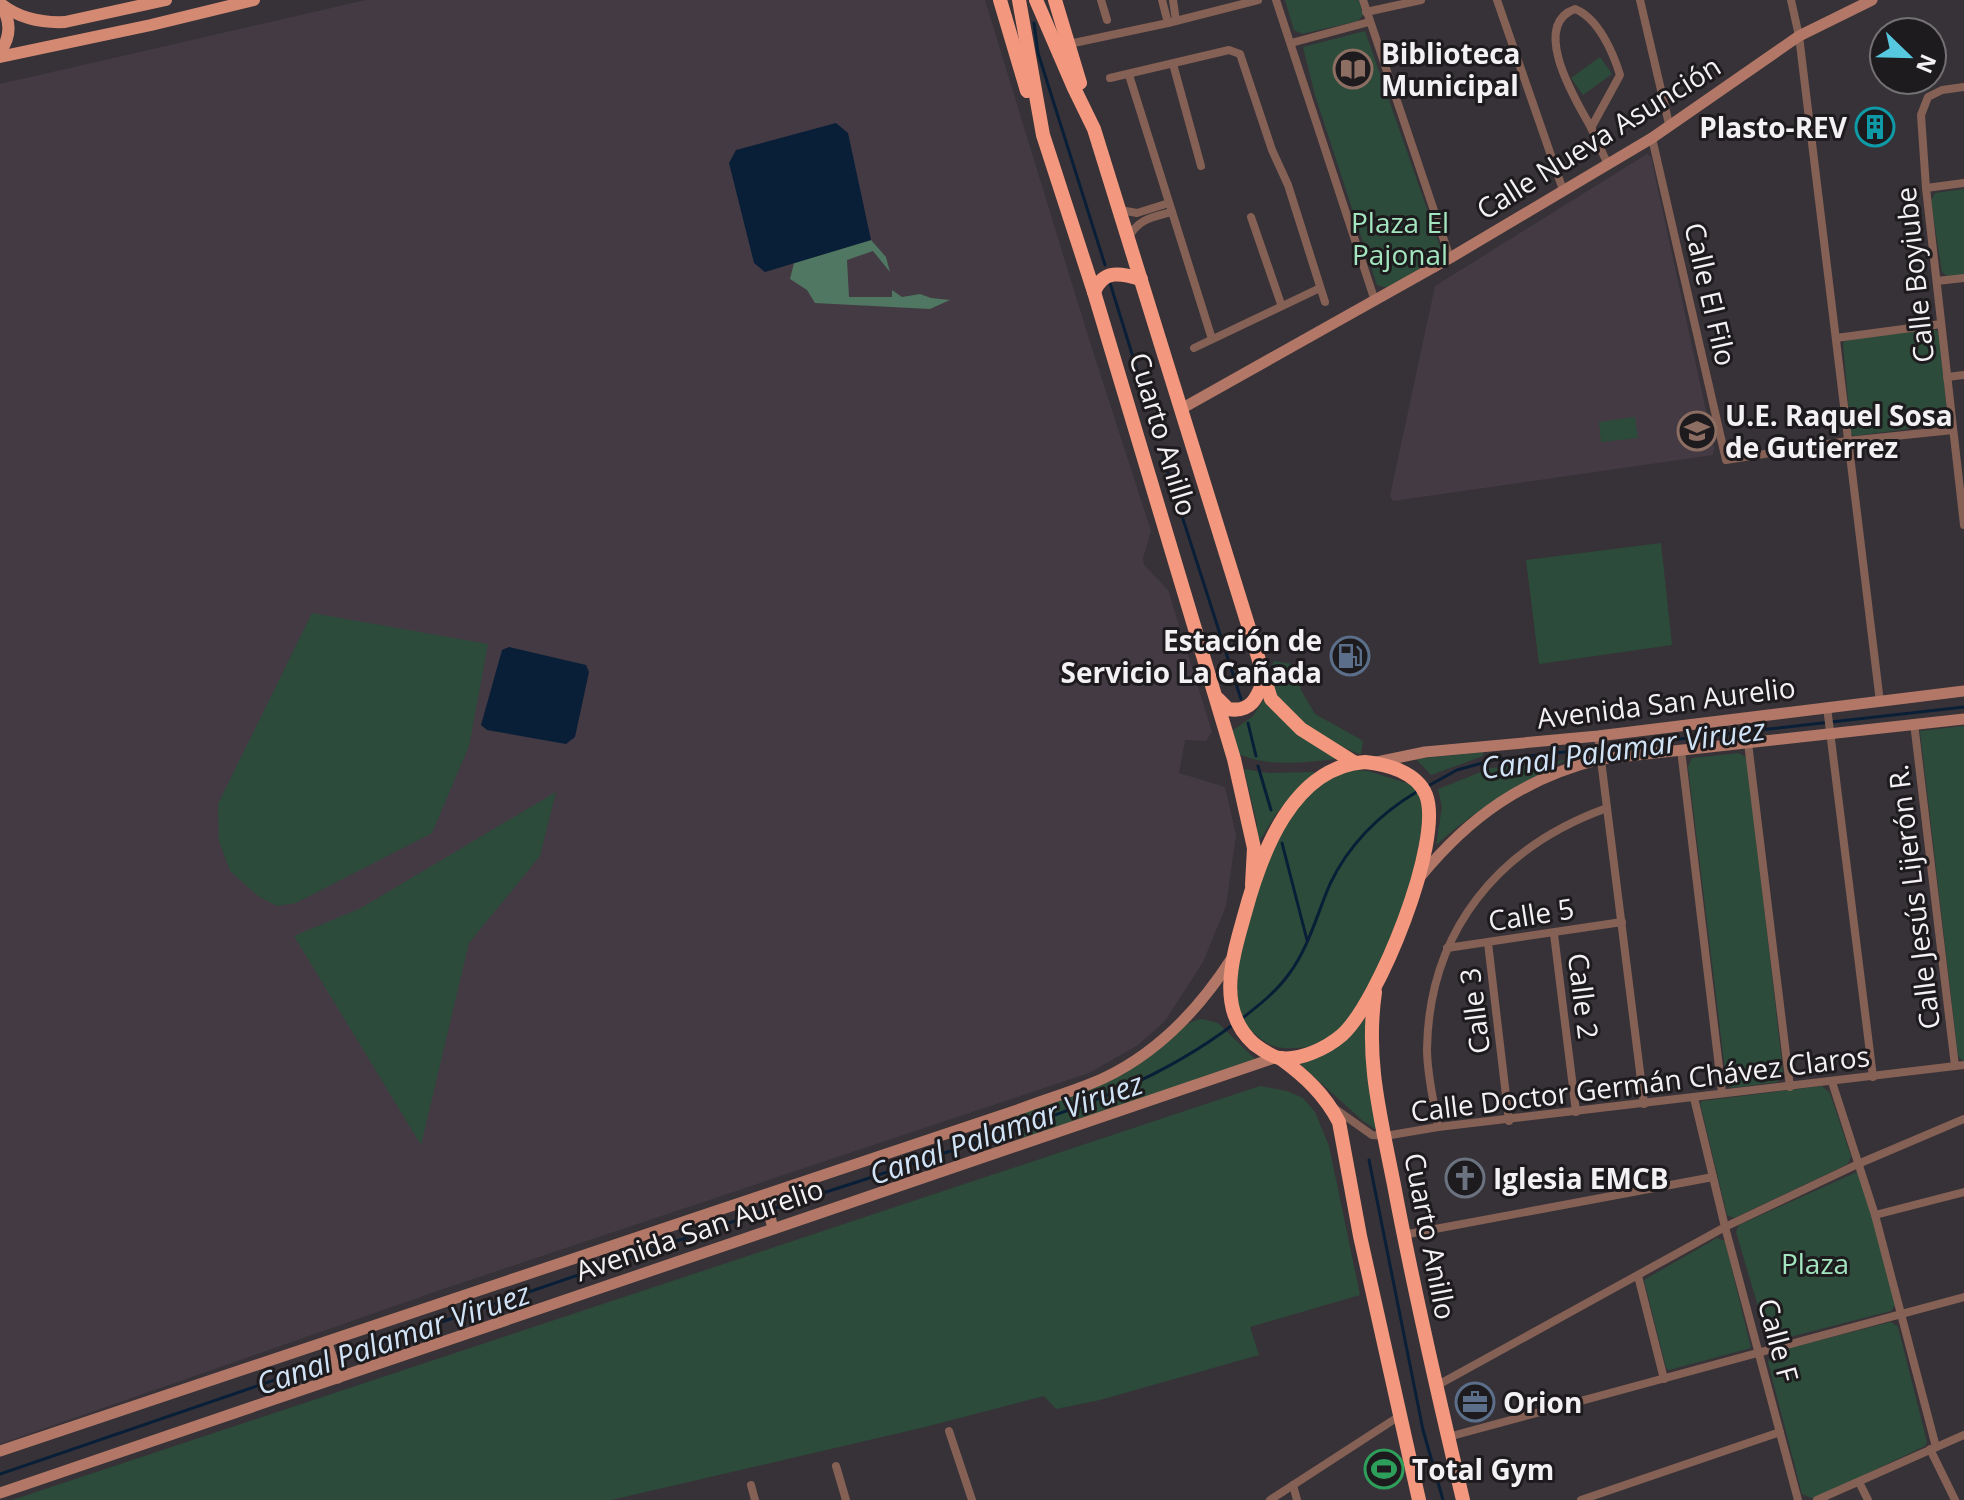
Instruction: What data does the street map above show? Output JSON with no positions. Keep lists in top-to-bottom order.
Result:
{
  "streets": {
    "highway": ["Cuarto Anillo"],
    "main road": ["Calle Nueva Asunción", "Avenida San Aurelio"],
    "street": [
      "Calle Boyiube",
      "Calle El Filo",
      "Calle Jesús Lijerón R.",
      "Calle 5",
      "Calle 2",
      "Calle 3",
      "Calle Doctor Germán Chávez Claros",
      "Calle F"
    ]
  },
  "crossings": [
    ["Calle Nueva Asunción", "Calle El Filo"],
    ["Calle Nueva Asunción", "Cuarto Anillo"],
    ["Cuarto Anillo", "Calle Doctor Germán Chávez Claros"],
    ["Avenida San Aurelio", "Calle Jesús Lijerón R."],
    ["Calle Jesús Lijerón R.", "Calle Doctor Germán Chávez Claros"],
    ["Calle 5", "Calle 2"],
    ["Calle 5", "Calle 3"],
    ["Calle 2", "Calle Doctor Germán Chávez Claros"],
    ["Calle 3", "Calle Doctor Germán Chávez Claros"],
    ["Calle Doctor Germán Chávez Claros", "Calle F"]
  ],
  "water": ["Canal Palamar Viruez"],
  "parks": ["Plaza El Pajonal", "Plaza"],
  "places": {
    "library": ["Biblioteca Municipal"],
    "building": ["Plasto-REV"],
    "school or university": ["U.E. Raquel Sosa de Gutierrez"],
    "fuel station": ["Estación de Servicio La Cañada"],
    "church": ["Iglesia EMCB"],
    "office": ["Orion"],
    "sports": ["Total Gym"]
  },
  "north": "bottom right"
}
